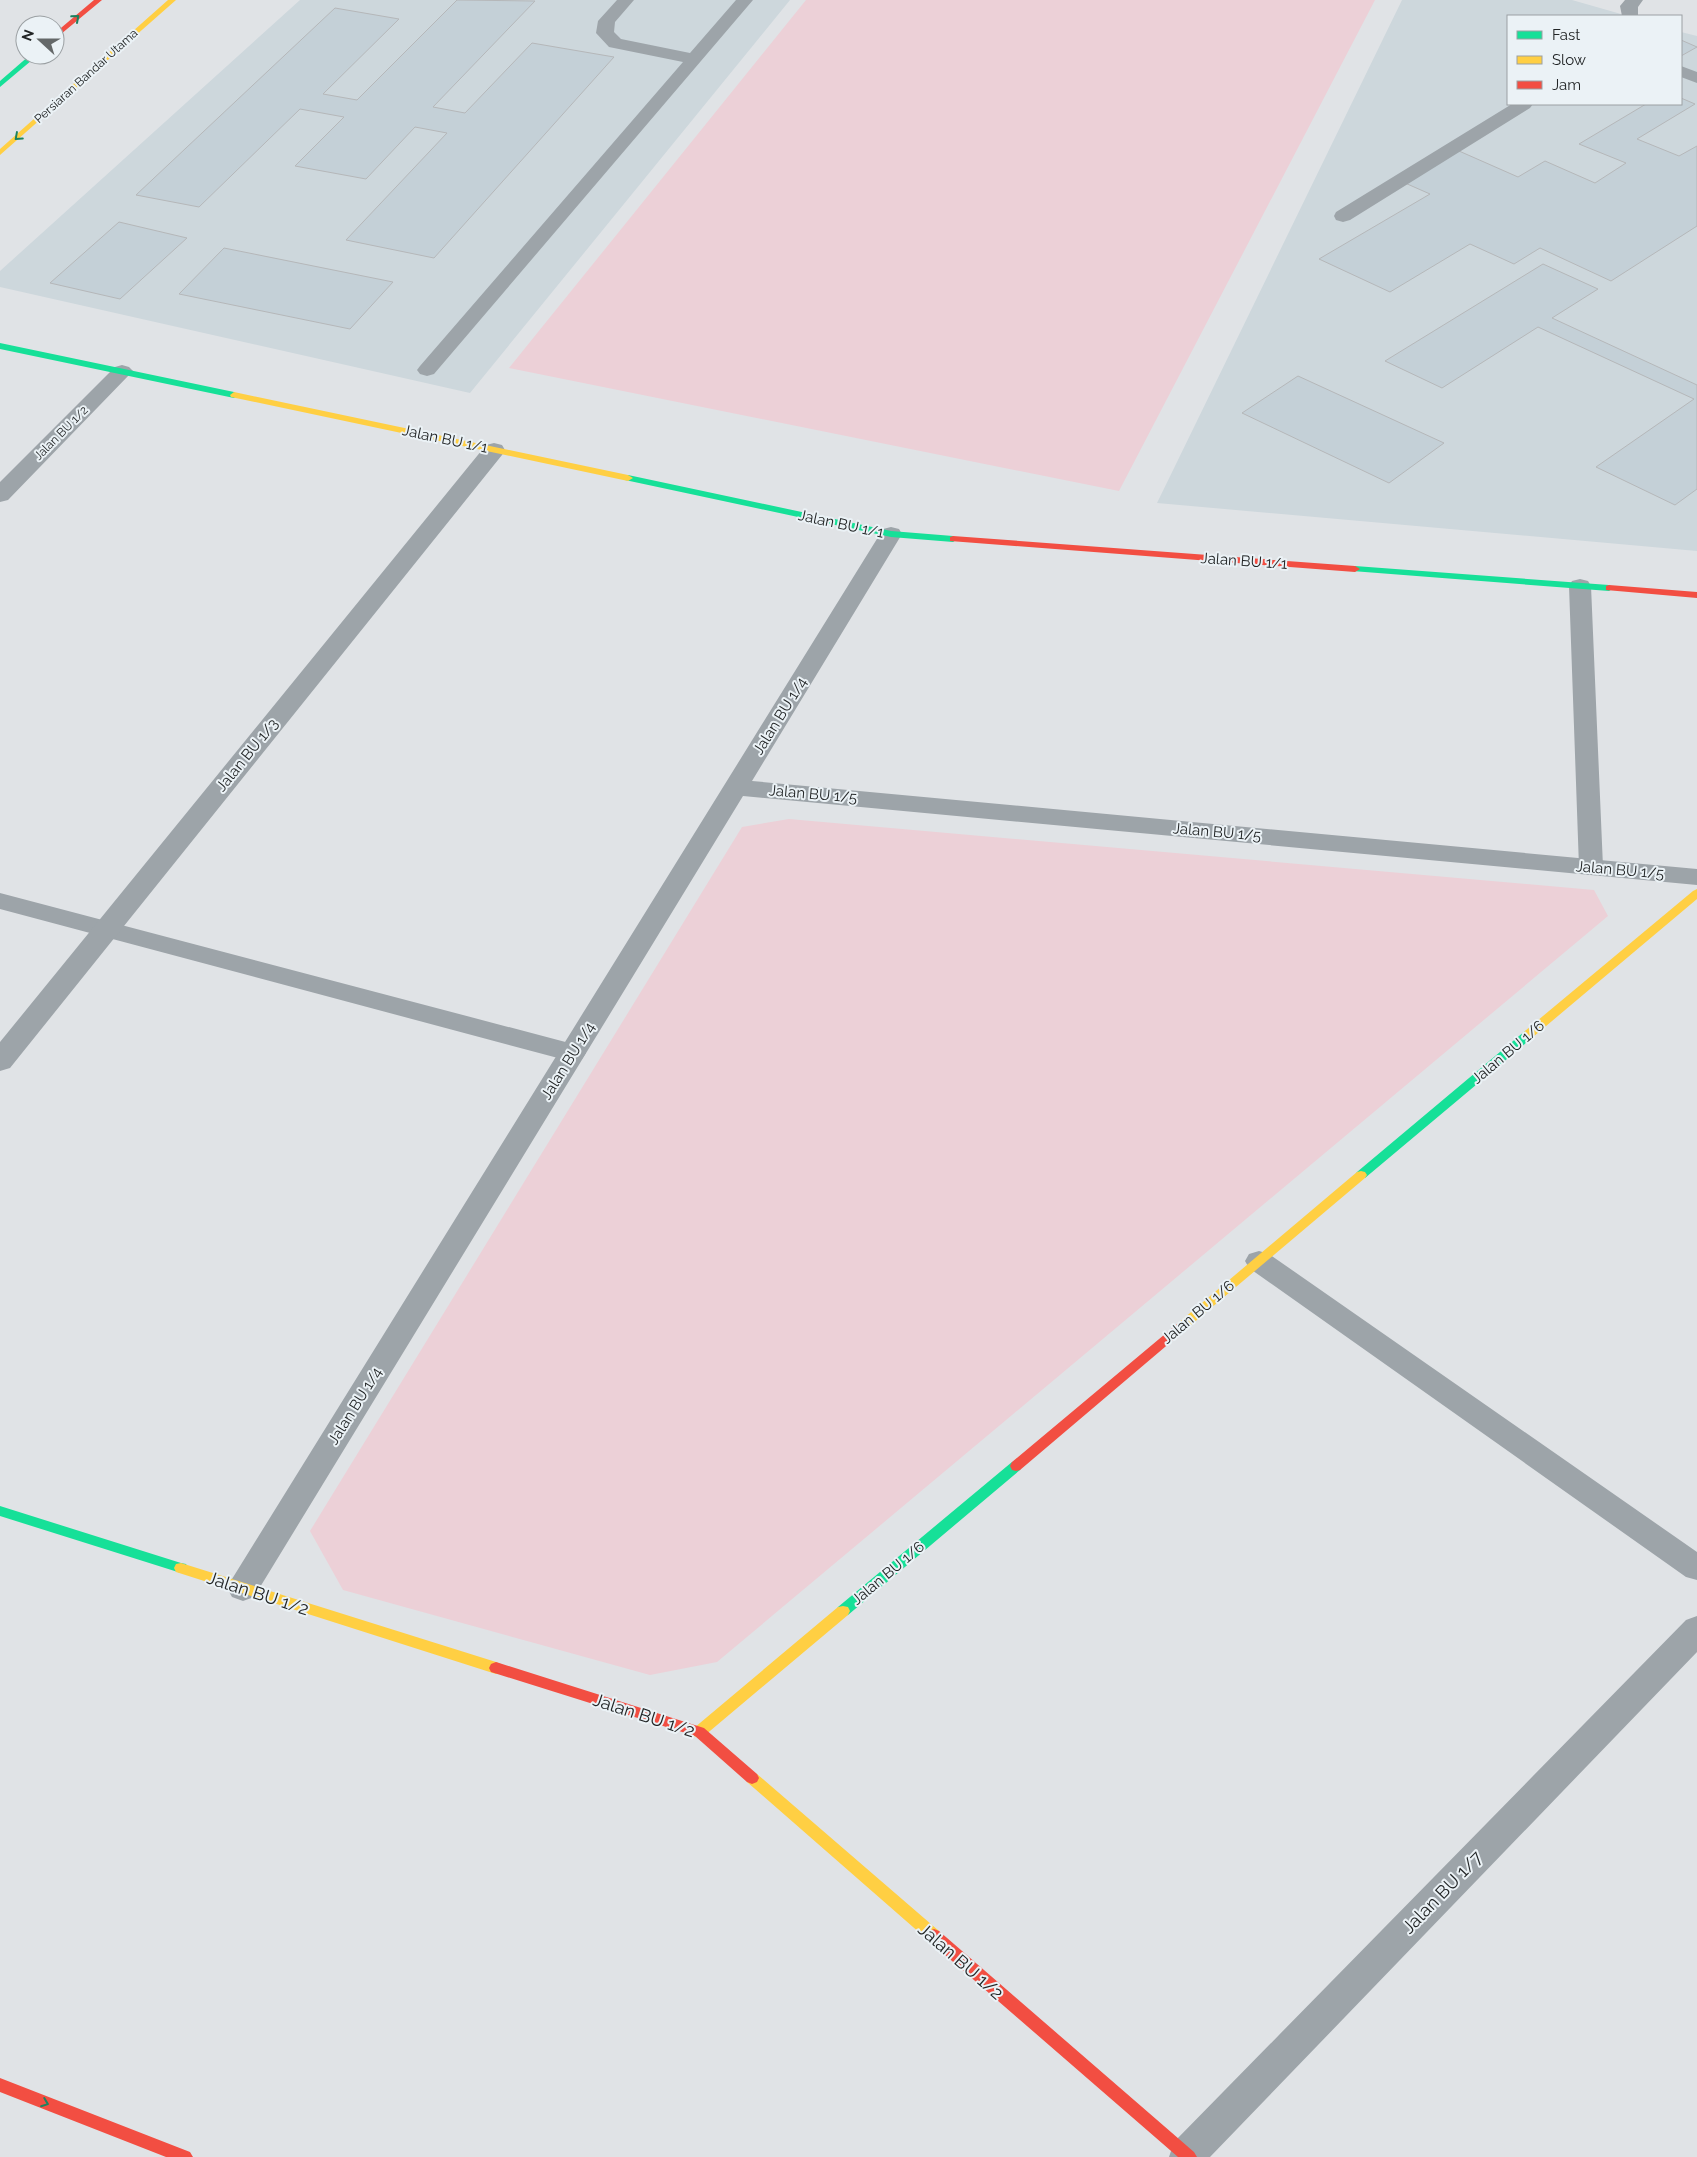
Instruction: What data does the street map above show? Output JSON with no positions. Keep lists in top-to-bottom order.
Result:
{
  "streets": {
    "street": [
      "Persiaran Bandar Utama",
      "Jalan BU 1/2",
      "Jalan BU 1/1",
      "Jalan BU 1/4",
      "Jalan BU 1/3",
      "Jalan BU 1/5",
      "Jalan BU 1/6",
      "Jalan BU 1/7"
    ]
  },
  "crossings": [
    ["Jalan BU 1/2", "Jalan BU 1/1"],
    ["Jalan BU 1/2", "Jalan BU 1/4"],
    ["Jalan BU 1/2", "Jalan BU 1/6"],
    ["Jalan BU 1/2", "Jalan BU 1/7"],
    ["Jalan BU 1/1", "Jalan BU 1/4"],
    ["Jalan BU 1/1", "Jalan BU 1/3"],
    ["Jalan BU 1/4", "Jalan BU 1/5"]
  ],
  "legend": ["Fast", "Slow", "Jam"],
  "north": "left"
}
